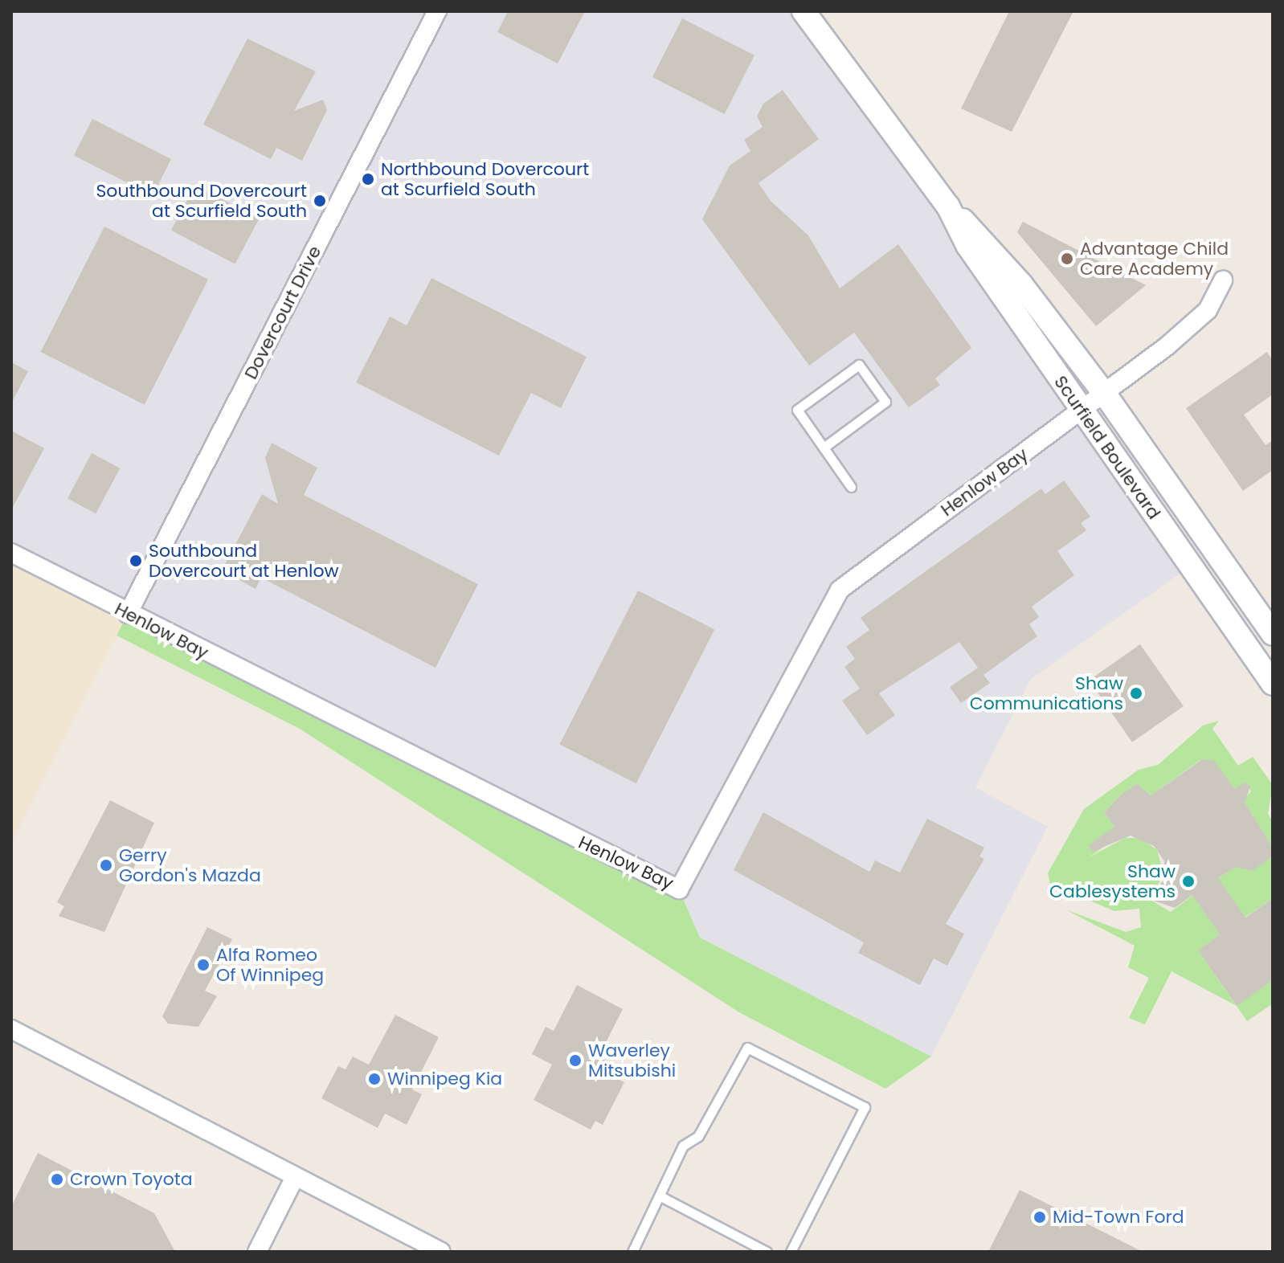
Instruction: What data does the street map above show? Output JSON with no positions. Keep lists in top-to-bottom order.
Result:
{
  "streets": {
    "street": ["Dovercourt Drive", "Scurfield Boulevard", "Henlow Bay"]
  },
  "crossings": [
    ["Dovercourt Drive", "Henlow Bay"],
    ["Scurfield Boulevard", "Henlow Bay"]
  ],
  "places": [
    "Northbound Dovercourt at Scurfield South",
    "Southbound Dovercourt at Scurfield South",
    "Advantage Child Care Academy",
    "Southbound Dovercourt at Henlow",
    "Shaw Communications",
    "Gerry Gordon's Mazda",
    "Shaw Cablesystems",
    "Alfa Romeo Of Winnipeg",
    "Waverley Mitsubishi",
    "Winnipeg Kia",
    "Crown Toyota",
    "Mid-Town Ford"
  ]
}
